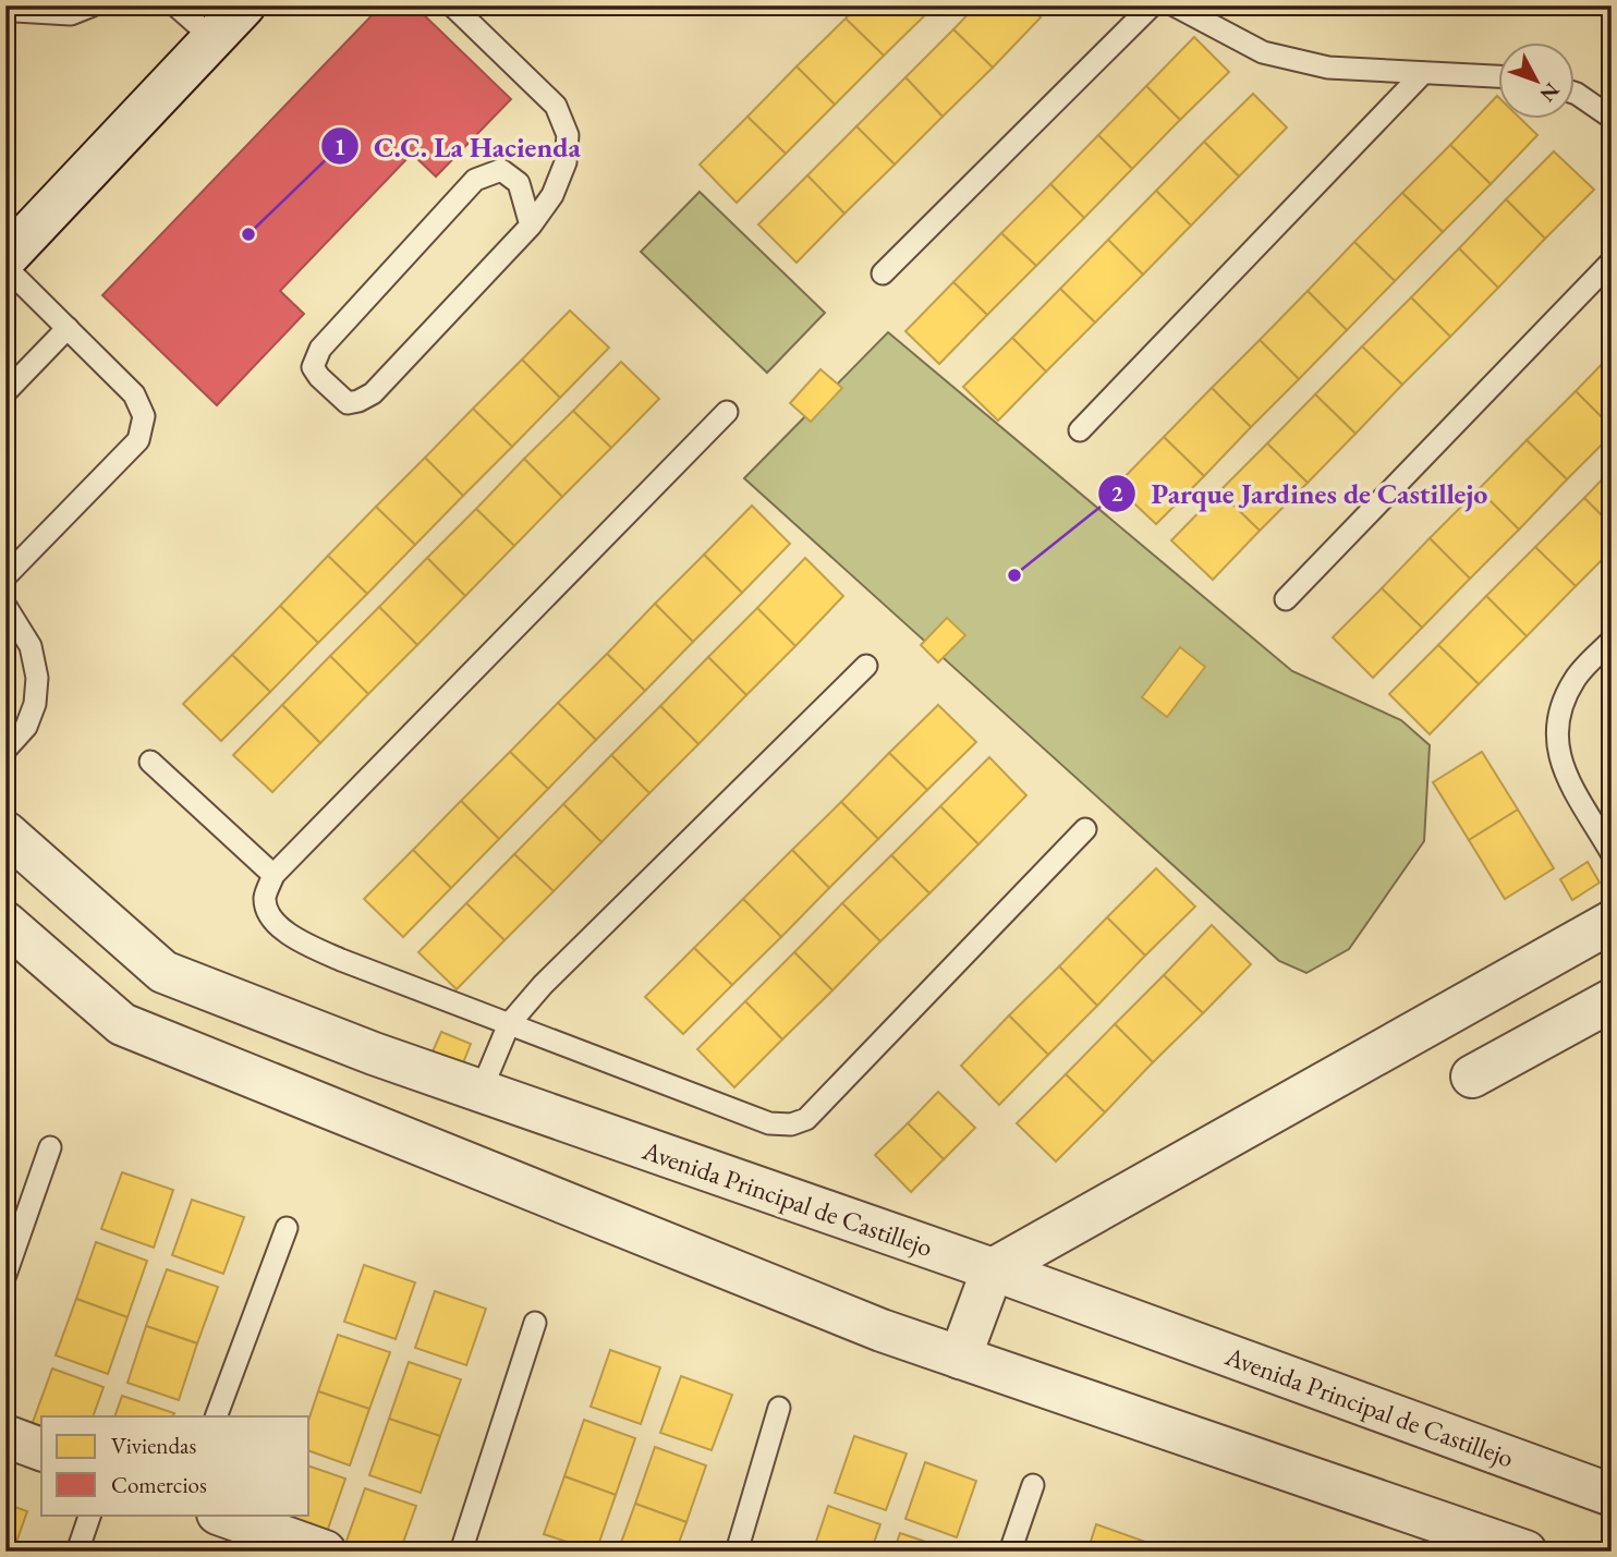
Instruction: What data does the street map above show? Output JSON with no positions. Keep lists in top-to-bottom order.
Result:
{
  "streets": {
    "street": ["Avenida Principal de Castillejo"]
  },
  "places": ["C.C. La Hacienda", "Parque Jardines de Castillejo"],
  "legend": ["Viviendas", "Comercios"],
  "north": "bottom right"
}
